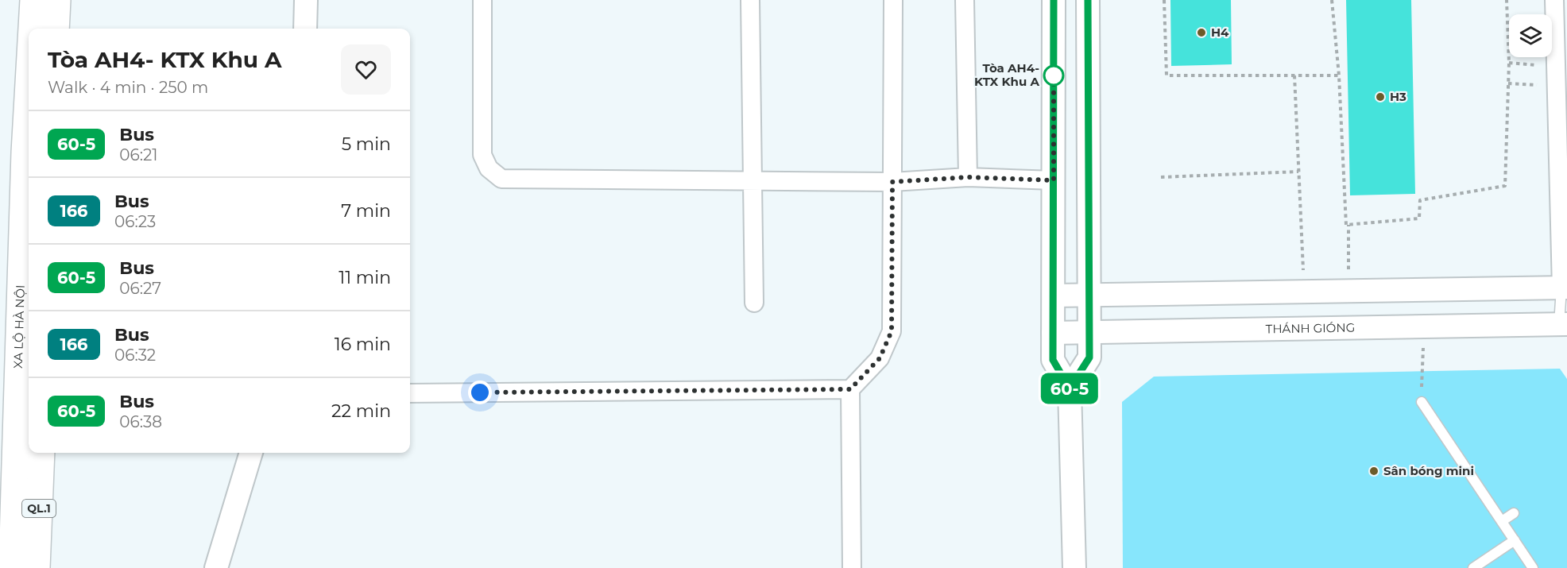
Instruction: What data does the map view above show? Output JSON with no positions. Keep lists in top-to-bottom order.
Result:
{
  "streets": {
    "highway": ["XA LỘ HÀ NỘI", "QL.1"],
    "street": ["THÁNH GIÓNG"]
  },
  "places": [
    "H4",
    "Tòa AH4- KTX Khu A",
    "H3",
    "Sân bóng mini"
  ],
  "lines": ["bus line 60-5"],
  "page": {
    "on_map": "60-5",
    "heading": ["Tòa AH4- KTX Khu A", "Walk · 4 min · 250 m"],
    "list": [
      {
        "mark": "60-5",
        "name": "Bus",
        "note": "06:21",
        "value": "5 min"
      },
      {
        "mark": "166",
        "name": "Bus",
        "note": "06:23",
        "value": "7 min"
      },
      {
        "mark": "60-5",
        "name": "Bus",
        "note": "06:27",
        "value": "11 min"
      },
      {
        "mark": "166",
        "name": "Bus",
        "note": "06:32",
        "value": "16 min"
      },
      {
        "mark": "60-5",
        "name": "Bus",
        "note": "06:38",
        "value": "22 min"
      }
    ]
  }
}
